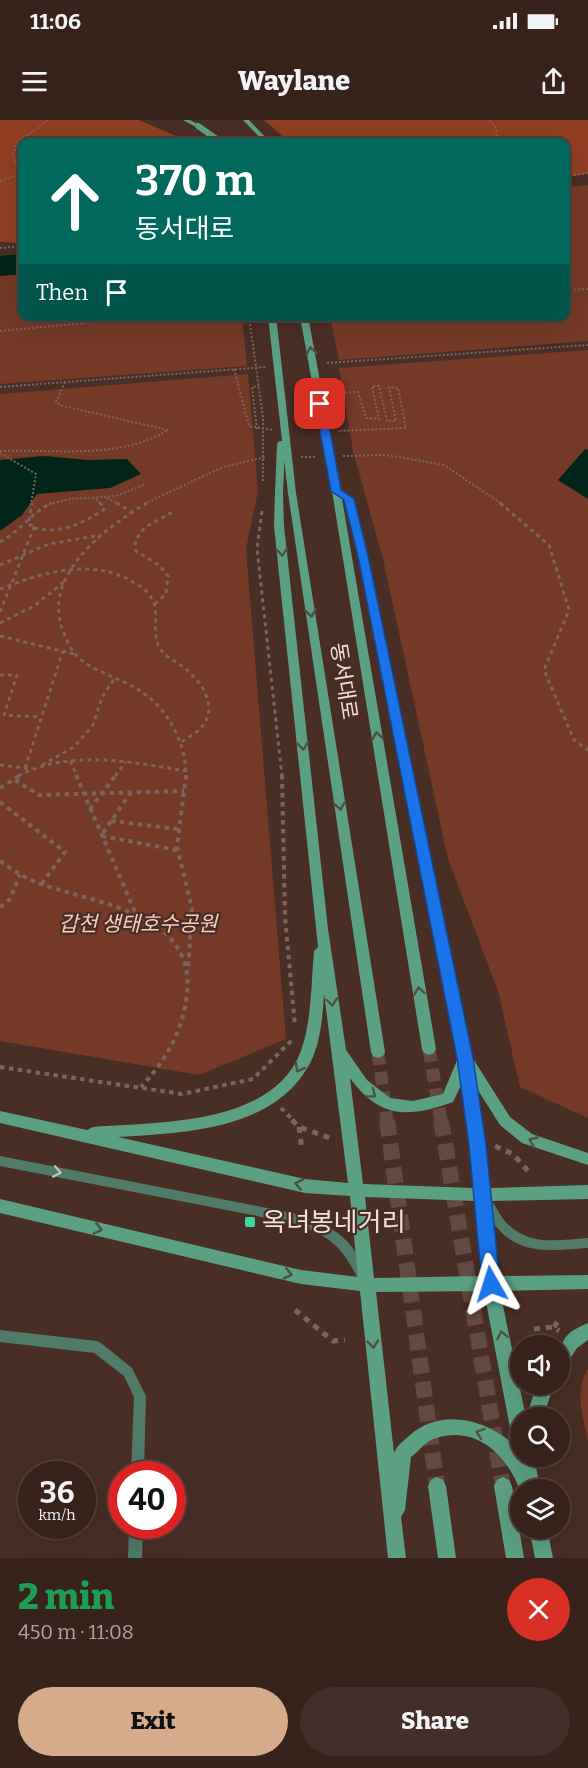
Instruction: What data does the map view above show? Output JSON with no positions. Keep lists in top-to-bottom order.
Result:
{
  "streets": {
    "street": ["동서대로"]
  },
  "parks": ["갑천 생태호수공원"],
  "places": {
    "transit": ["옥녀봉네거리"]
  },
  "page": {
    "status": "11:06",
    "header": "Waylane",
    "turn": ["370 m", "동서대로"],
    "then": "Then",
    "speed": "36 km/h",
    "limit": "40",
    "heading": ["2 min", "450 m · 11:08"],
    "buttons": ["Exit", "Share"]
  }
}
